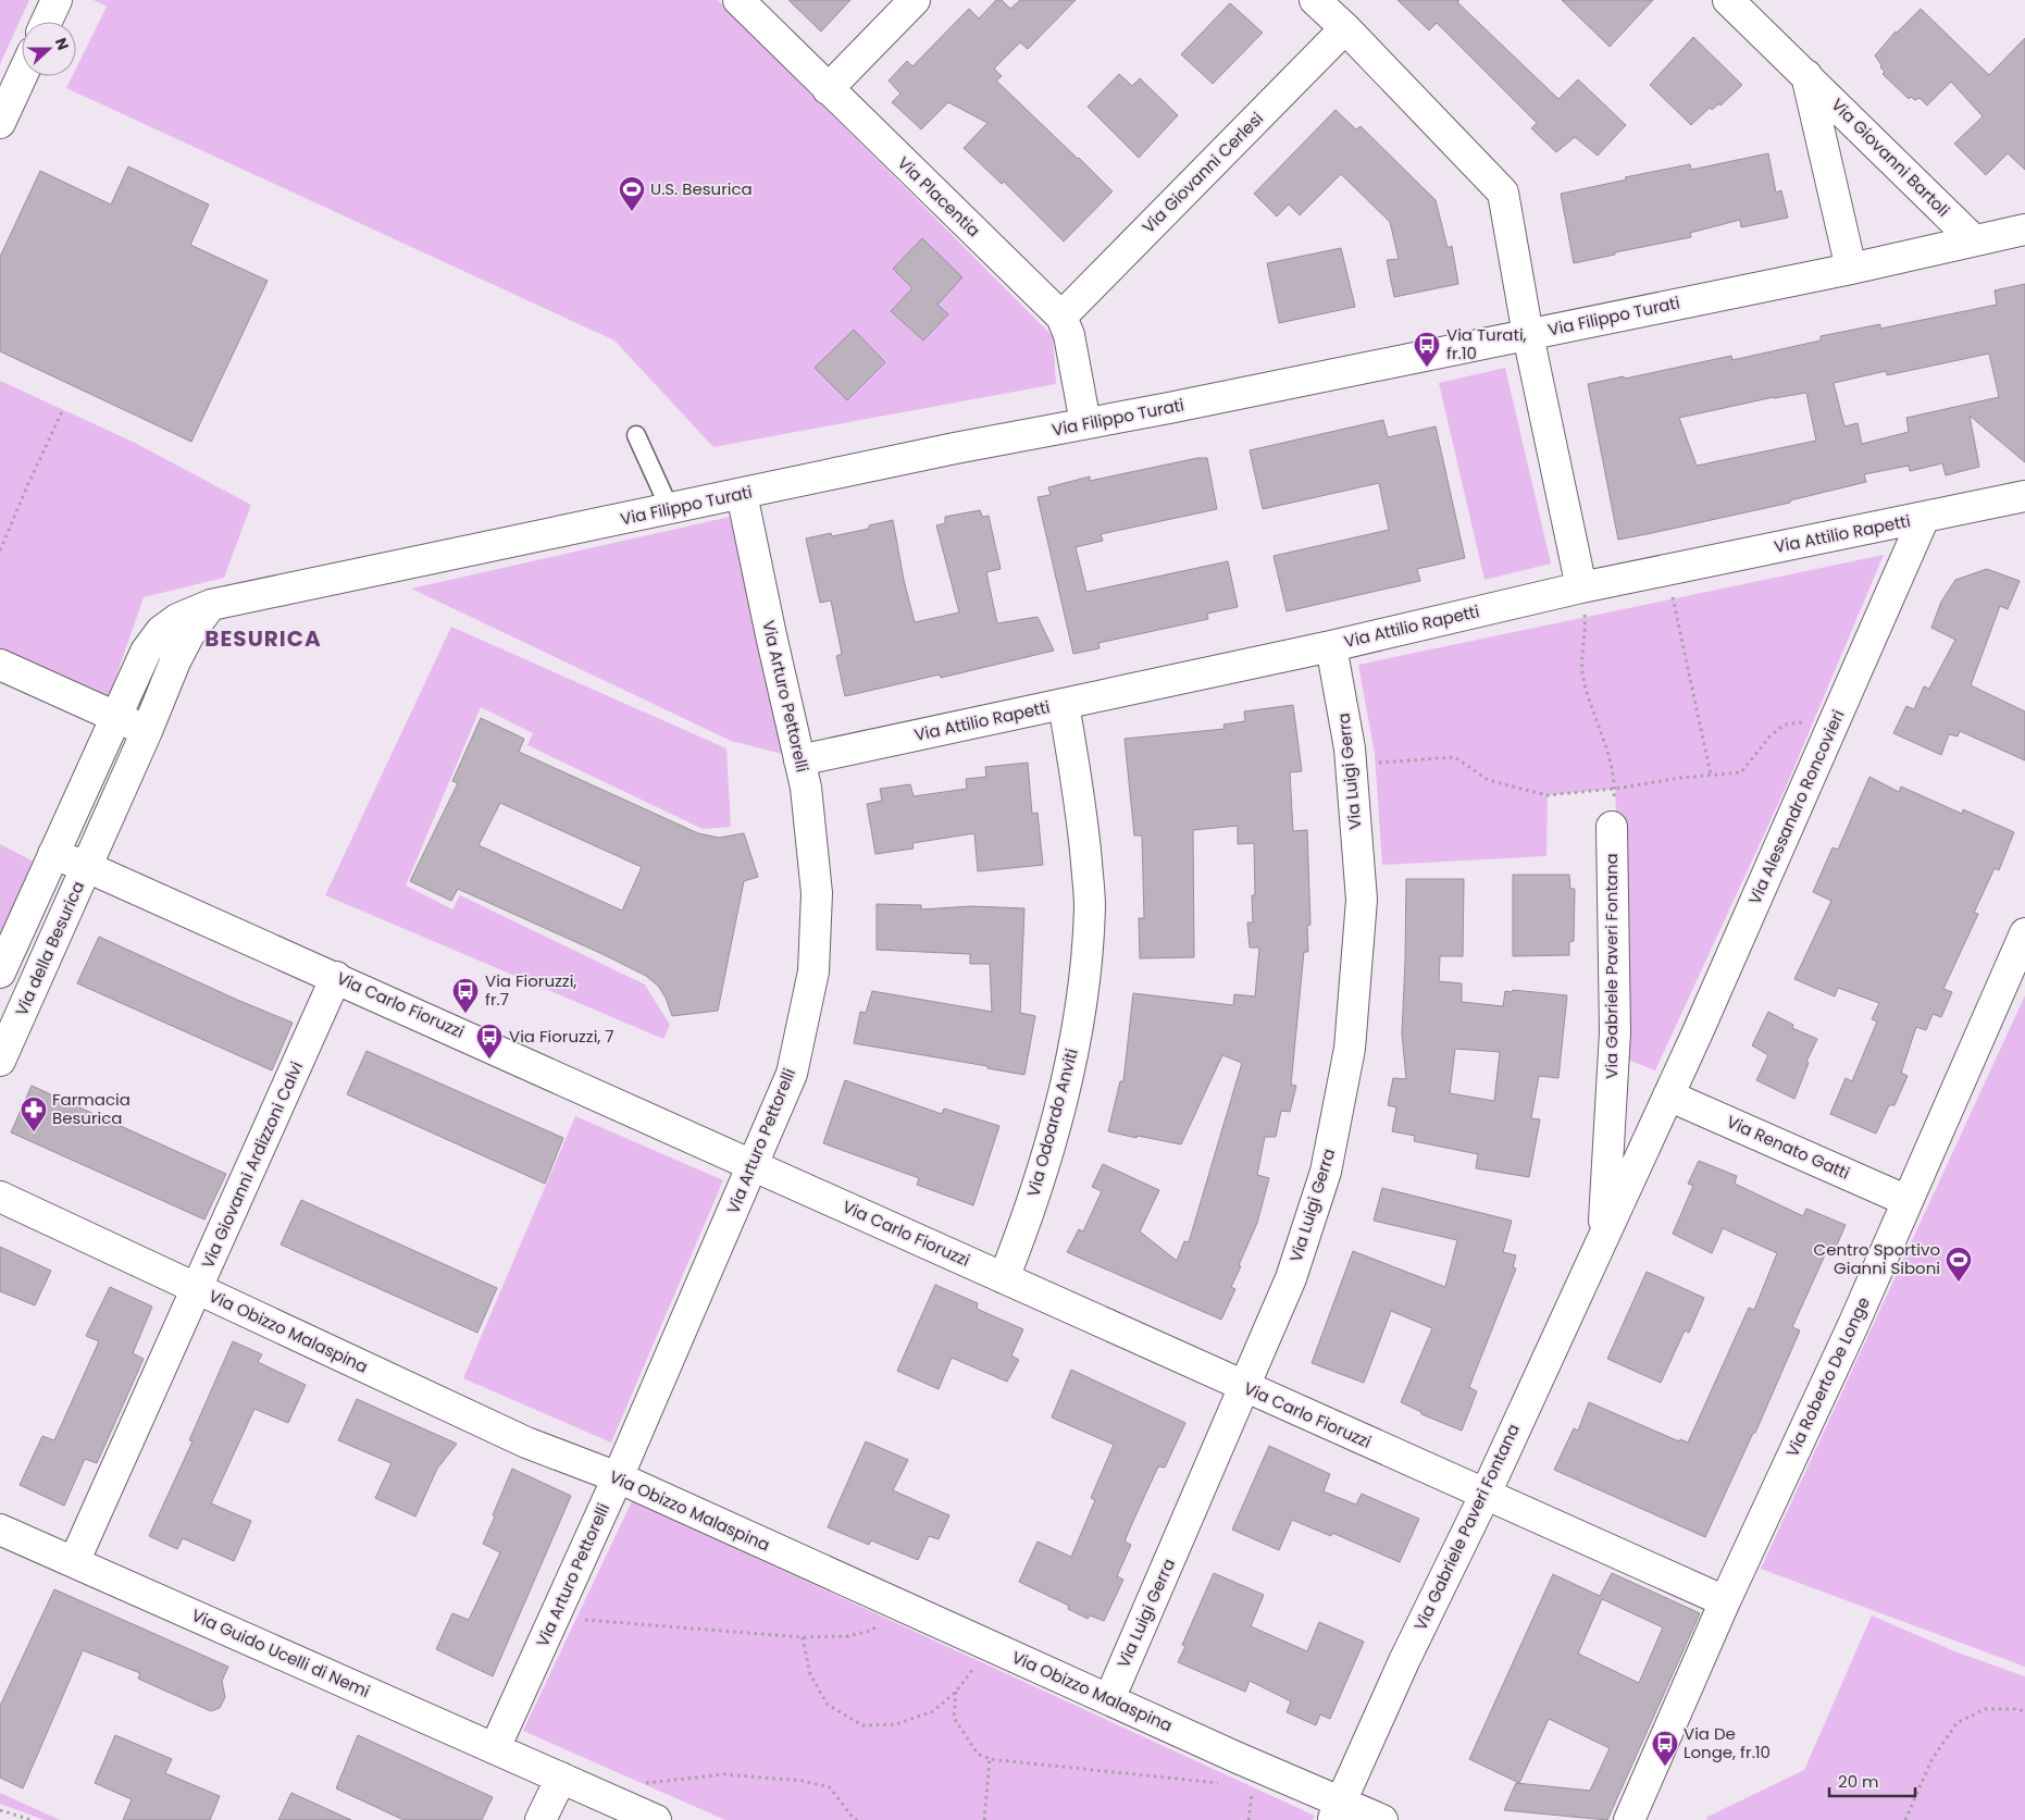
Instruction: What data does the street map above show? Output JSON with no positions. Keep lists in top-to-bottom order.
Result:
{
  "streets": {
    "street": [
      "Via Giovanni Bartoli",
      "Via Giovanni Cerlesi",
      "Via Placentia",
      "Via Filippo Turati",
      "Via Attilio Rapetti",
      "Via Arturo Pettorelli",
      "Via Luigi Gerra",
      "Via Alessandro Roncovieri",
      "Via della Besurica",
      "Via Gabriele Paveri Fontana",
      "Via Carlo Fioruzzi",
      "Via Odoardo Anviti",
      "Via Renato Gatti",
      "Via Giovanni Ardizzoni Calvi",
      "Via Obizzo Malaspina",
      "Via Roberto De Longe",
      "Via Guido Ucelli di Nemi"
    ]
  },
  "crossings": [
    ["Via Giovanni Bartoli", "Via Filippo Turati"],
    ["Via Giovanni Cerlesi", "Via Placentia"],
    ["Via Placentia", "Via Filippo Turati"],
    ["Via Filippo Turati", "Via Arturo Pettorelli"],
    ["Via Filippo Turati", "Via della Besurica"],
    ["Via Attilio Rapetti", "Via Arturo Pettorelli"],
    ["Via Attilio Rapetti", "Via Luigi Gerra"],
    ["Via Attilio Rapetti", "Via Alessandro Roncovieri"],
    ["Via Attilio Rapetti", "Via Odoardo Anviti"],
    ["Via Arturo Pettorelli", "Via Carlo Fioruzzi"],
    ["Via Arturo Pettorelli", "Via Obizzo Malaspina"],
    ["Via Arturo Pettorelli", "Via Guido Ucelli di Nemi"],
    ["Via Luigi Gerra", "Via Carlo Fioruzzi"],
    ["Via Luigi Gerra", "Via Obizzo Malaspina"],
    ["Via Alessandro Roncovieri", "Via Gabriele Paveri Fontana"],
    ["Via Alessandro Roncovieri", "Via Renato Gatti"],
    ["Via della Besurica", "Via Carlo Fioruzzi"],
    ["Via Gabriele Paveri Fontana", "Via Carlo Fioruzzi"],
    ["Via Gabriele Paveri Fontana", "Via Renato Gatti"],
    ["Via Gabriele Paveri Fontana", "Via Obizzo Malaspina"],
    ["Via Carlo Fioruzzi", "Via Odoardo Anviti"],
    ["Via Carlo Fioruzzi", "Via Giovanni Ardizzoni Calvi"],
    ["Via Carlo Fioruzzi", "Via Roberto De Longe"],
    ["Via Renato Gatti", "Via Roberto De Longe"],
    ["Via Giovanni Ardizzoni Calvi", "Via Obizzo Malaspina"],
    ["Via Giovanni Ardizzoni Calvi", "Via Guido Ucelli di Nemi"]
  ],
  "districts": ["BESURICA"],
  "places": {
    "sports": ["U.S. Besurica", "Centro Sportivo Gianni Siboni"],
    "bus stop": [
      "Via Turati, fr.10",
      "Via Fioruzzi, fr.7",
      "Via Fioruzzi, 7",
      "Via De Longe, fr.10"
    ],
    "pharmacy": ["Farmacia Besurica"]
  },
  "scale_bar": "20 m",
  "north": "right"
}
